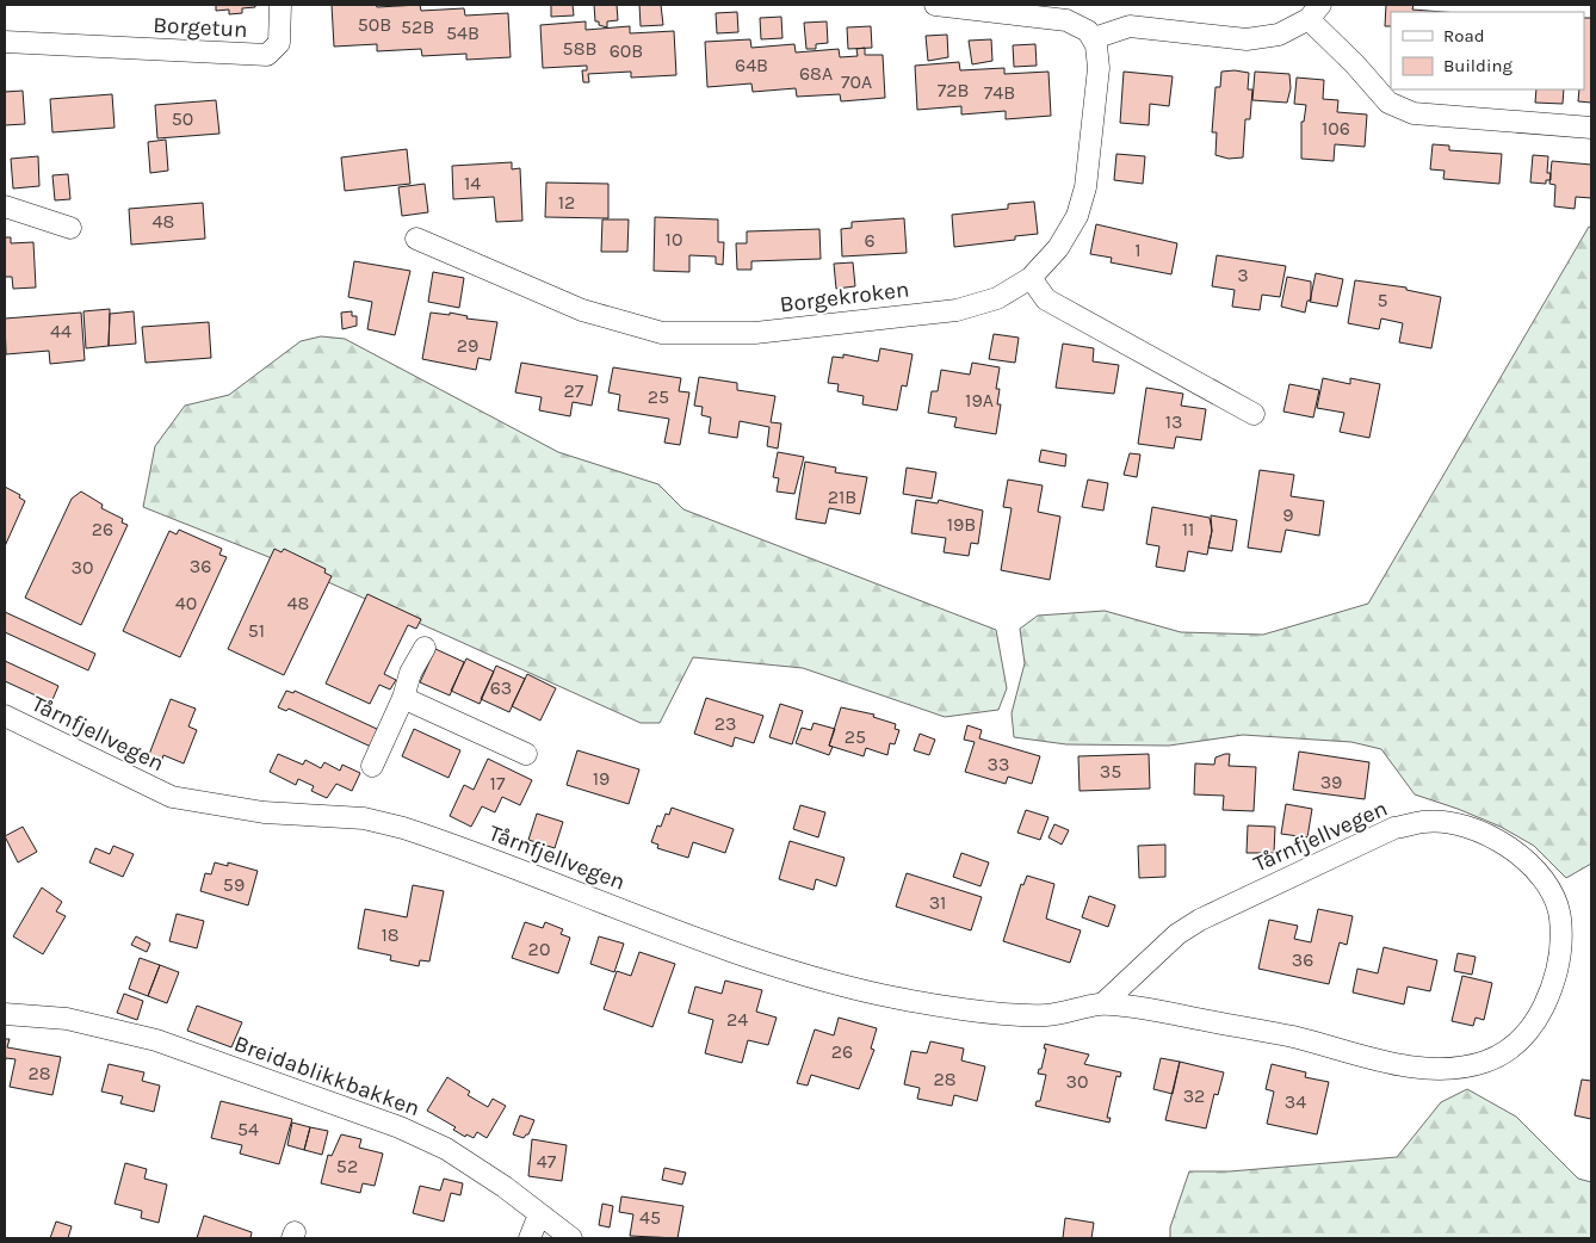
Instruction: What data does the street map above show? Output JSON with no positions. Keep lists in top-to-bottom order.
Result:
{
  "streets": {
    "street": [
      "Borgetun",
      "Borgekroken",
      "Tårnfjellvegen",
      "Breidablikkbakken"
    ]
  },
  "house_numbers": [
    "50B",
    "52B",
    "54B",
    "58B",
    "60B",
    "64B",
    "68A",
    "70A",
    "72B",
    "74B",
    "50",
    "106",
    "14",
    "12",
    "48",
    "10",
    "6",
    "1",
    "3",
    "5",
    "44",
    "29",
    "27",
    "25",
    "19A",
    "13",
    "21B",
    "9",
    "19B",
    "26",
    "11",
    "36",
    "30",
    "40",
    "48",
    "51",
    "63",
    "23",
    "25",
    "33",
    "35",
    "19",
    "39",
    "17",
    "59",
    "31",
    "18",
    "20",
    "36",
    "24",
    "26",
    "28",
    "28",
    "30",
    "32",
    "34",
    "54",
    "47",
    "52",
    "45"
  ],
  "legend": ["Road", "Building"]
}
